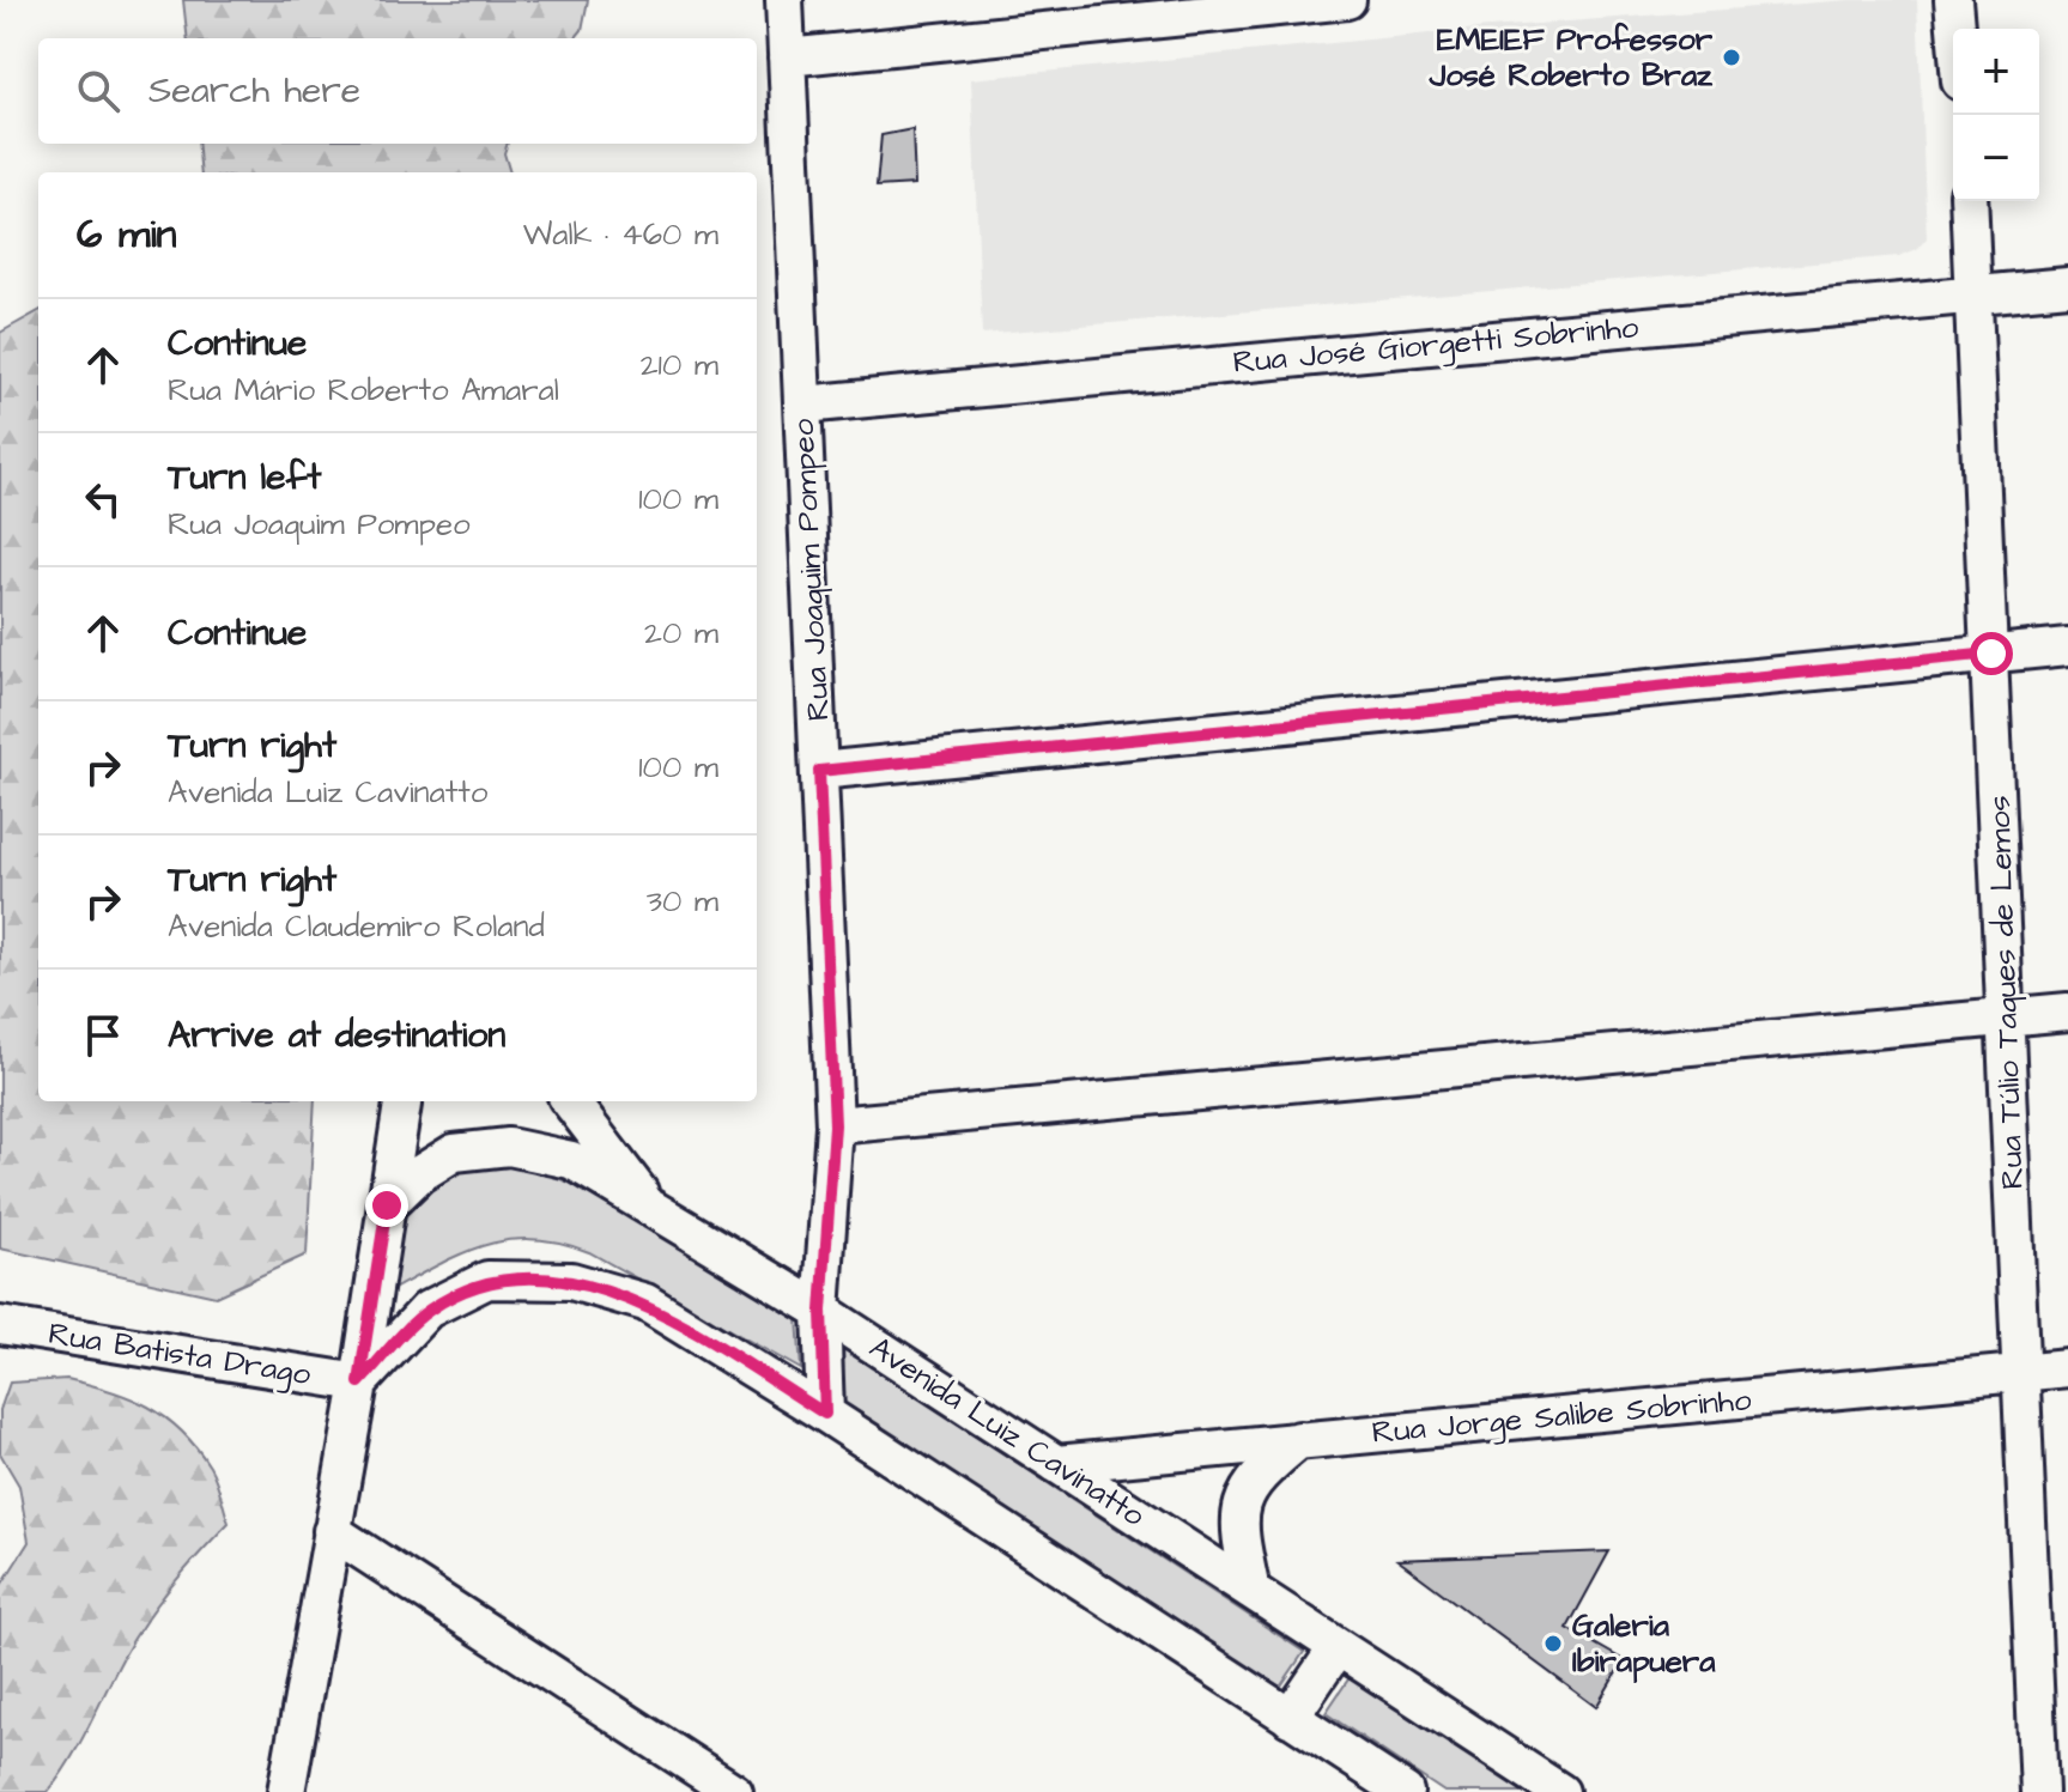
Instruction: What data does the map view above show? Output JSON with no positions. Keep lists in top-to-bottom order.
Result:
{
  "streets": {
    "street": [
      "Rua José Giorgetti Sobrinho",
      "Rua Joaquim Pompeo",
      "Rua Túlio Taques de Lemos",
      "Rua Batista Drago",
      "Rua Jorge Salibe Sobrinho",
      "Avenida Luiz Cavinatto"
    ]
  },
  "crossings": [
    ["Rua José Giorgetti Sobrinho", "Rua Joaquim Pompeo"],
    ["Rua José Giorgetti Sobrinho", "Rua Túlio Taques de Lemos"],
    ["Rua Joaquim Pompeo", "Avenida Luiz Cavinatto"],
    ["Rua Túlio Taques de Lemos", "Rua Jorge Salibe Sobrinho"],
    ["Rua Jorge Salibe Sobrinho", "Avenida Luiz Cavinatto"]
  ],
  "places": ["EMEIEF Professor José Roberto Braz", "Galeria Ibirapuera"],
  "page": {
    "map_buttons": ["+", "−"],
    "search": "Search here",
    "heading": ["6 min", "Walk · 460 m"],
    "list": [
      ["Continue", "Rua Mário Roberto Amaral", "210 m"],
      ["Turn left", "Rua Joaquim Pompeo", "100 m"],
      ["Continue", "20 m"],
      ["Turn right", "Avenida Luiz Cavinatto", "100 m"],
      ["Turn right", "Avenida Claudemiro Roland", "30 m"],
      "Arrive at destination"
    ]
  }
}
